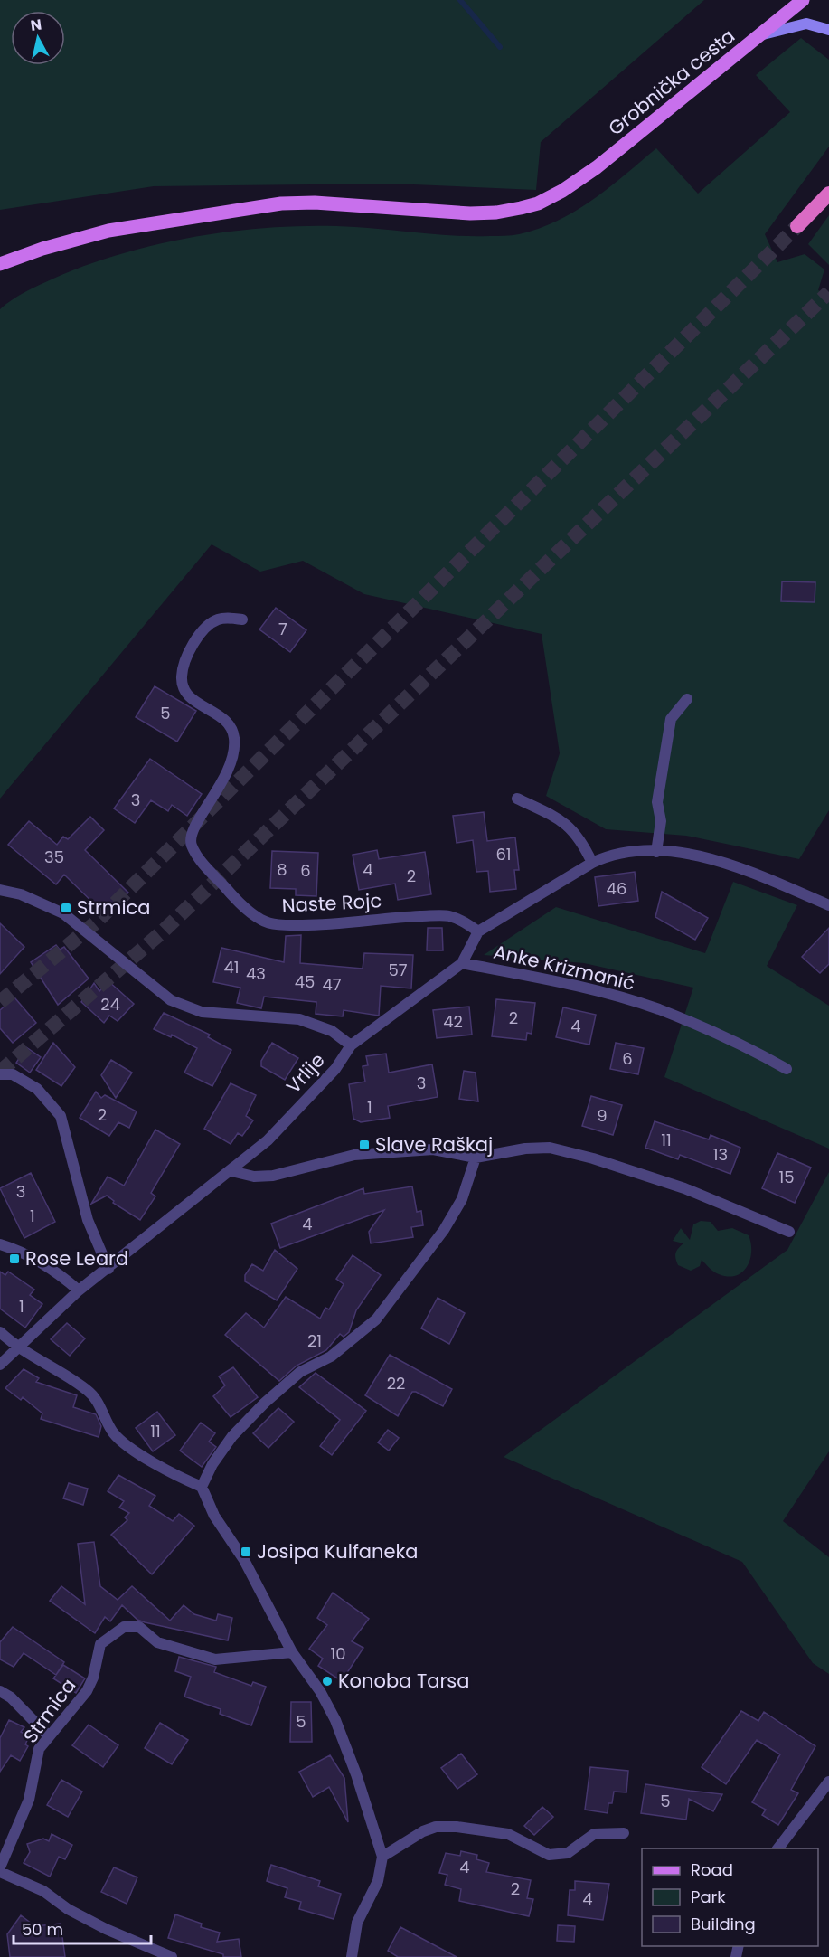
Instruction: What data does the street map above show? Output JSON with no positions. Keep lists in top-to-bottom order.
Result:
{
  "streets": {
    "main road": ["Grobnička cesta"],
    "street": [
      "Naste Rojc",
      "Anke Krizmanić",
      "Vrlije",
      "Strmica"
    ]
  },
  "crossings": [
    ["Naste Rojc", "Vrlije"],
    ["Anke Krizmanić", "Vrlije"]
  ],
  "places": {
    "transit": [
      "Strmica",
      "Slave Raškaj",
      "Rose Leard",
      "Josipa Kulfaneka"
    ],
    "other": ["Konoba Tarsa"]
  },
  "house_numbers": [
    "7",
    "5",
    "3",
    "61",
    "35",
    "8",
    "4",
    "6",
    "2",
    "46",
    "41",
    "57",
    "43",
    "45",
    "47",
    "24",
    "2",
    "42",
    "4",
    "6",
    "3",
    "1",
    "2",
    "9",
    "11",
    "13",
    "15",
    "3",
    "1",
    "4",
    "1",
    "21",
    "22",
    "11",
    "10",
    "5",
    "5",
    "4",
    "2",
    "4"
  ],
  "legend": ["Road", "Park", "Building"],
  "scale_bar": "50 m",
  "north": "top"
}
